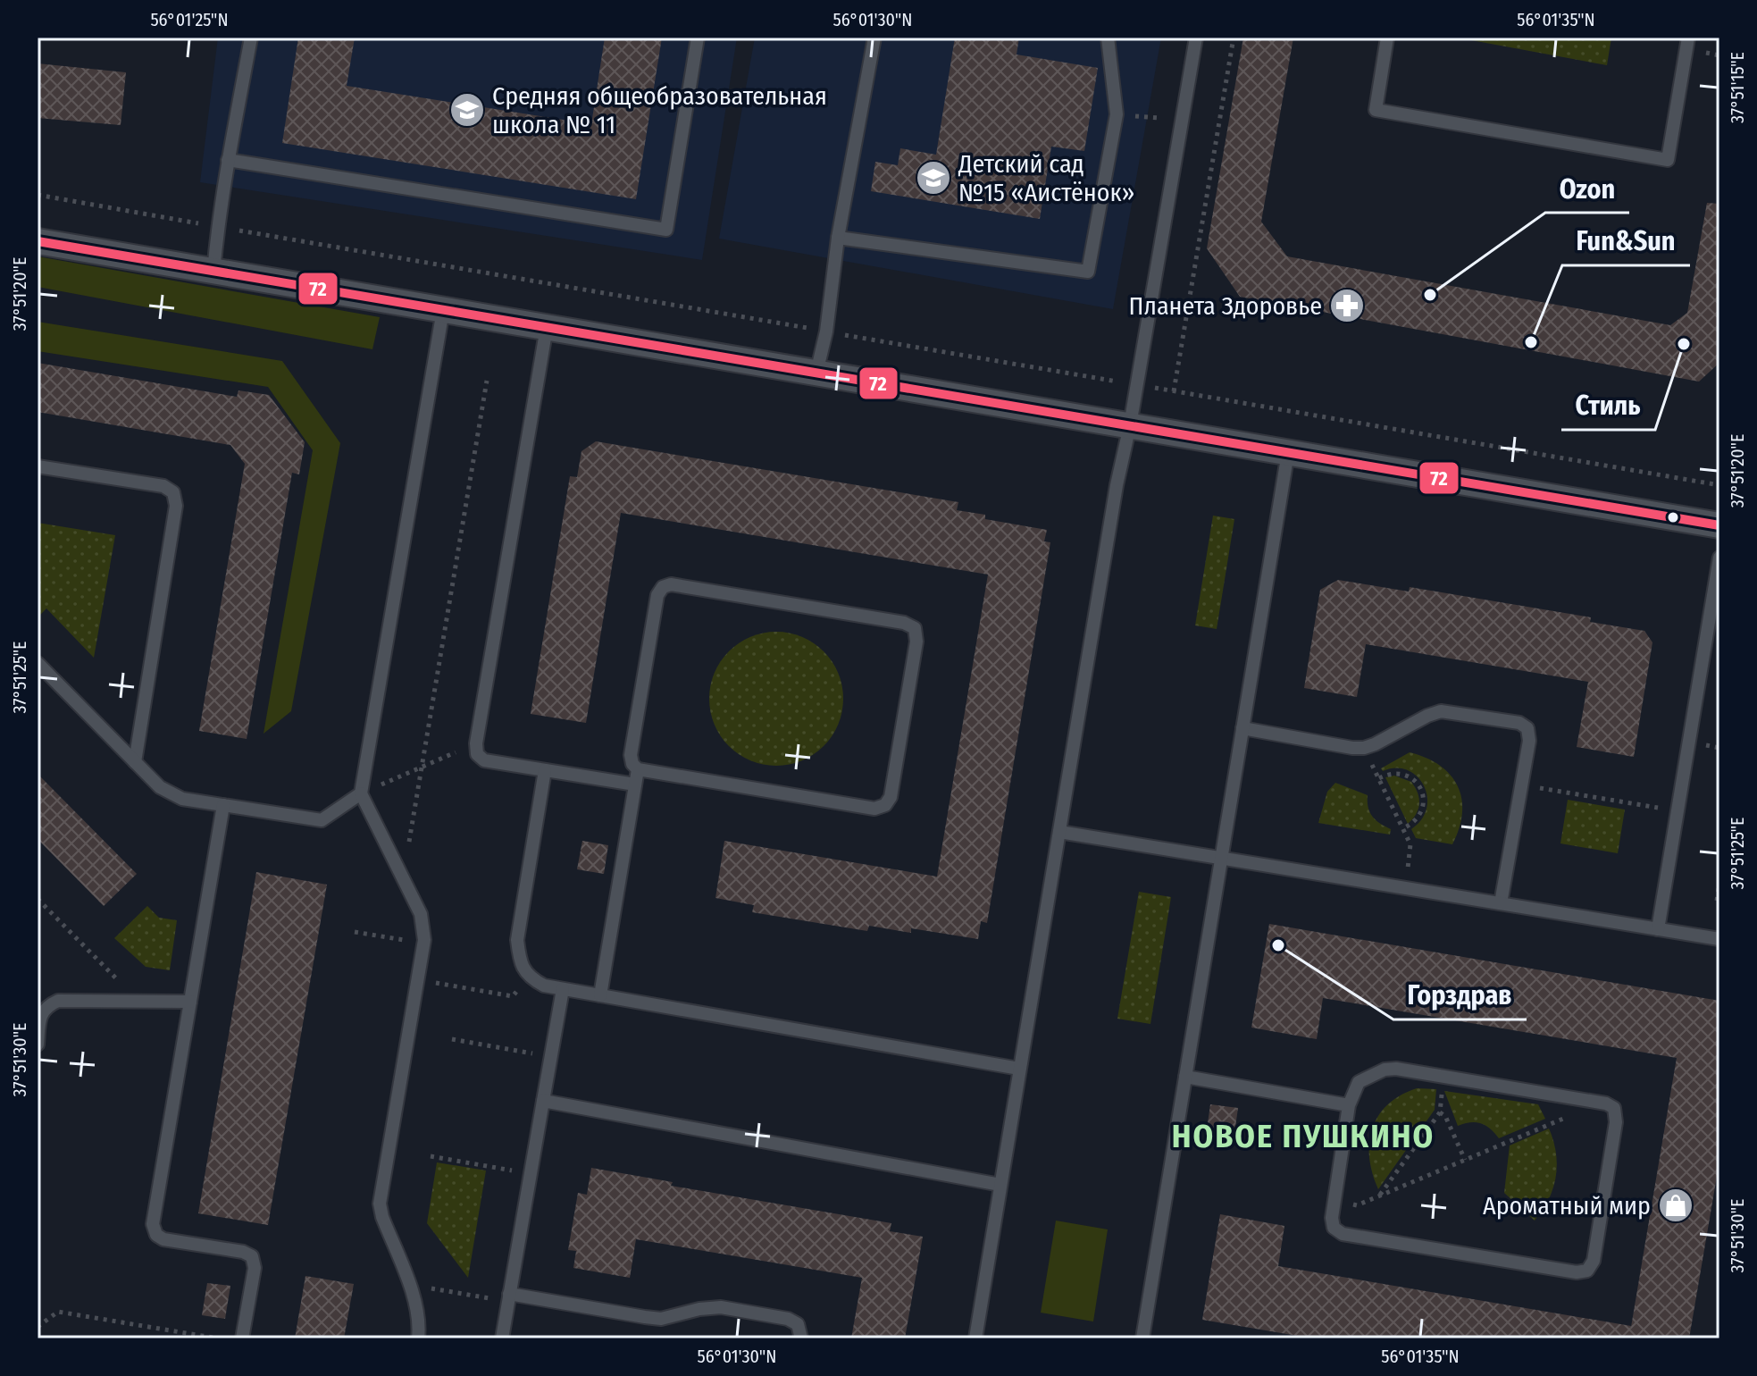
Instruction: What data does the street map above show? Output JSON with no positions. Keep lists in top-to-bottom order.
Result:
{
  "districts": ["НОВОЕ ПУШКИНО"],
  "places": {
    "school or university": ["Средняя общеобразовательная школа № 11", "Детский сад №15 «Аистёнок»"],
    "other": [
      "Ozon",
      "Fun&Sun",
      "Стиль",
      "Горздрав"
    ],
    "pharmacy": ["Планета Здоровье"],
    "shop": ["Ароматный мир"]
  },
  "lines": ["transit line 72"],
  "coordinates": [
    "56°01'25\"N",
    "56°01'30\"N",
    "56°01'35\"N",
    "37°51'15\"E",
    "37°51'20\"E",
    "37°51'25\"E",
    "37°51'30\"E"
  ]
}
